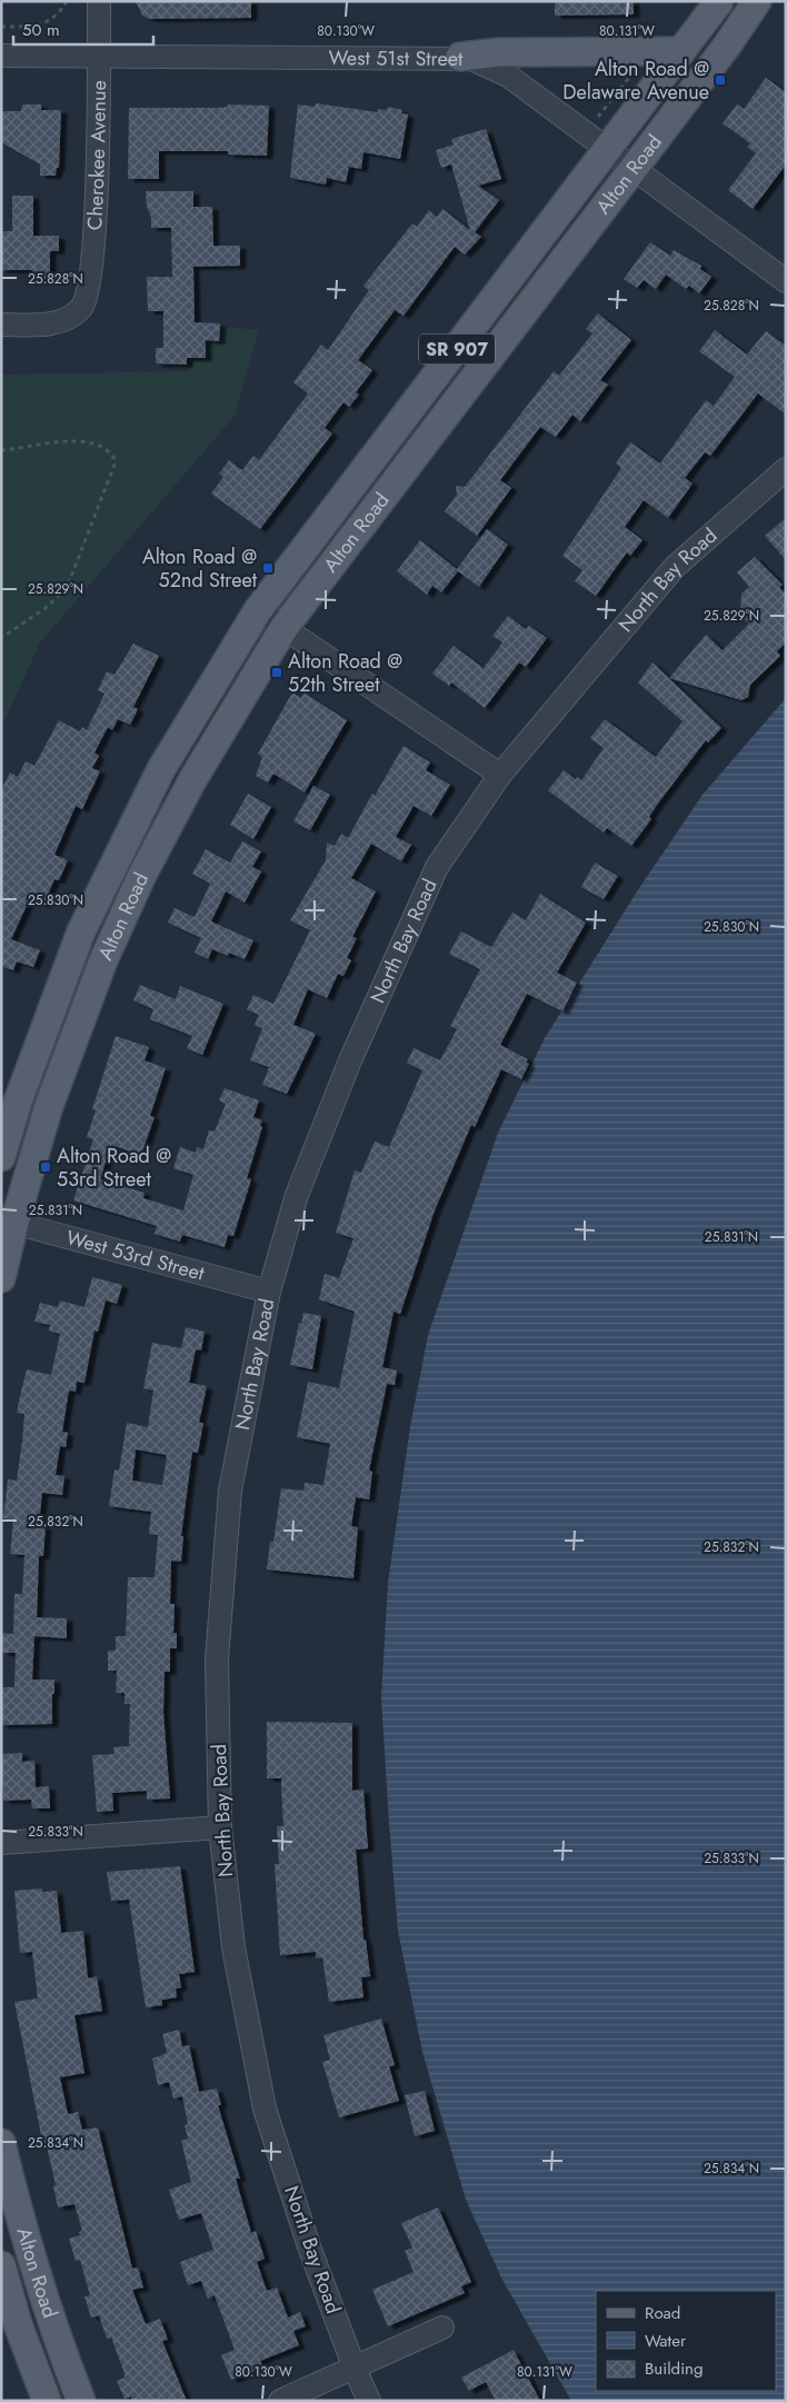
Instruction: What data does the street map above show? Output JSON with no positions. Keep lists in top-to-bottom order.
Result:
{
  "streets": {
    "main road": ["Alton Road", "SR 907"],
    "street": [
      "West 51st Street",
      "Cherokee Avenue",
      "North Bay Road",
      "West 53rd Street"
    ]
  },
  "crossings": [
    ["West 51st Street", "Cherokee Avenue"],
    ["West 51st Street", "Alton Road"],
    ["Alton Road", "West 53rd Street"],
    ["North Bay Road", "West 53rd Street"]
  ],
  "places": {
    "transit": [
      "Alton Road @ Delaware Avenue",
      "Alton Road @ 52nd Street",
      "Alton Road @ 52th Street",
      "Alton Road @ 53rd Street"
    ]
  },
  "legend": ["Road", "Water", "Building"],
  "scale_bar": "50 m",
  "coordinates": [
    "80.130°W",
    "80.131°W",
    "25.828°N",
    "25.829°N",
    "25.830°N",
    "25.831°N",
    "25.832°N",
    "25.833°N",
    "25.834°N"
  ]
}
